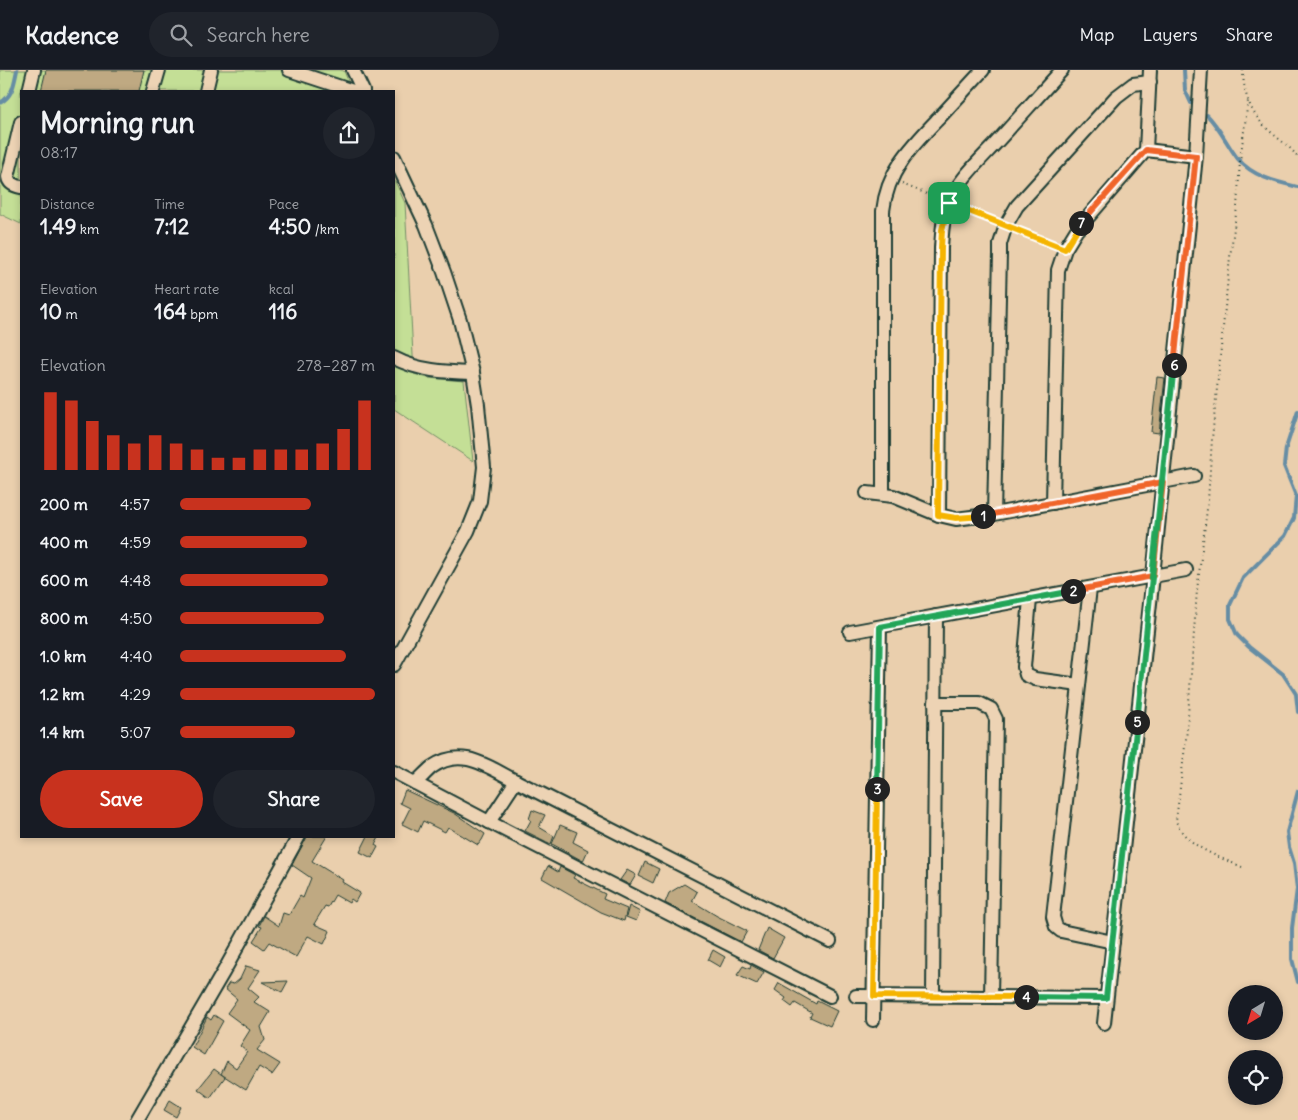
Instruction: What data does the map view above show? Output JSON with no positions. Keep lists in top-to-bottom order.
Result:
{
  "north": "bottom left",
  "page": {
    "header": "Kadence",
    "search": "Search here",
    "nav": ["Map", "Layers", "Share"],
    "heading": ["Morning run", "08:17"],
    "stats": [
      ["Distance", "1.49 km"],
      ["Time", "7:12"],
      ["Pace", "4:50 /km"],
      ["Elevation", "10 m"],
      ["Heart rate", "164 bpm"],
      ["kcal", "116"]
    ],
    "pins": [
      "7",
      "6",
      "1",
      "2",
      "5",
      "3",
      "4"
    ],
    "chart": ["Elevation", "278–287 m"],
    "list": [
      {
        "name": "200 m",
        "note": "4:57"
      },
      {
        "name": "400 m",
        "note": "4:59"
      },
      {
        "name": "600 m",
        "note": "4:48"
      },
      {
        "name": "800 m",
        "note": "4:50"
      },
      {
        "name": "1.0 km",
        "note": "4:40"
      },
      {
        "name": "1.2 km",
        "note": "4:29"
      },
      {
        "name": "1.4 km",
        "note": "5:07"
      }
    ],
    "buttons": ["Save", "Share"]
  }
}
